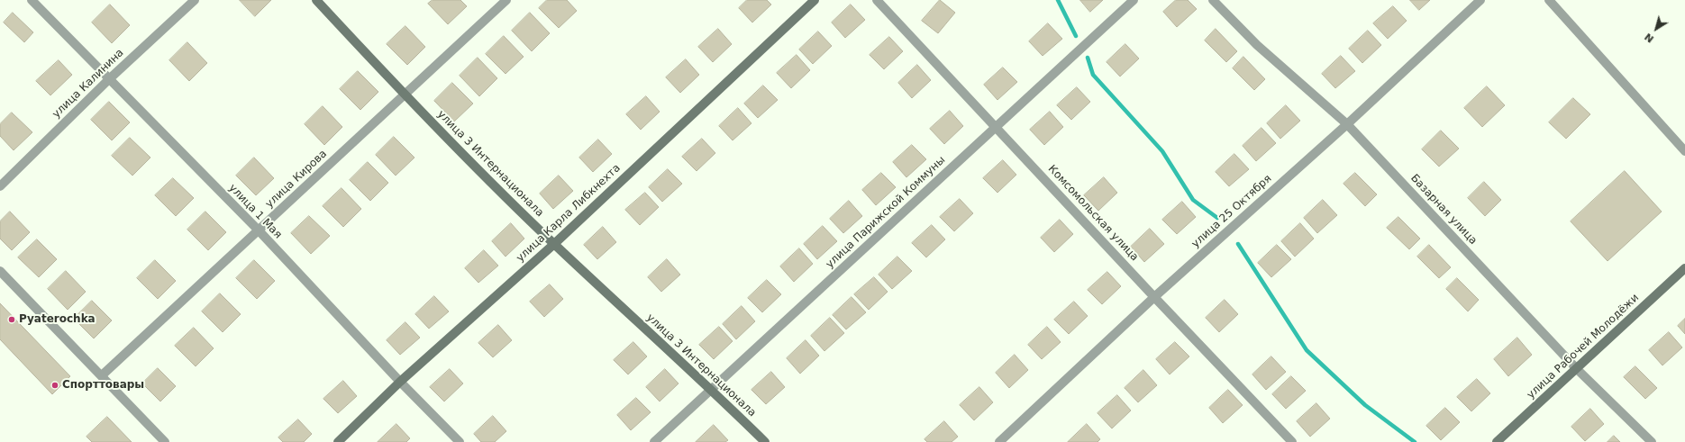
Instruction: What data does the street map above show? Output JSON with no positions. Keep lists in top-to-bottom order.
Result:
{
  "streets": {
    "main road": ["улица 3 Интернационала", "улица Карла Либкнехта", "улица Рабочей Молодёжи"],
    "street": [
      "улица Калинина",
      "улица Кирова",
      "Базарная улица",
      "улица 1 Мая",
      "улица 25 Октября",
      "улица Парижской Коммуны",
      "Комсомольская улица"
    ]
  },
  "crossings": [
    ["улица Калинина", "улица 1 Мая"],
    ["улица 3 Интернационала", "улица Кирова"],
    ["улица 3 Интернационала", "улица Парижской Коммуны"],
    ["улица 3 Интернационала", "улица Карла Либкнехта"],
    ["улица Кирова", "улица 1 Мая"],
    ["Базарная улица", "улица 25 Октября"],
    ["Базарная улица", "улица Рабочей Молодёжи"],
    ["улица 1 Мая", "улица Карла Либкнехта"],
    ["улица 25 Октября", "Комсомольская улица"],
    ["улица Парижской Коммуны", "Комсомольская улица"]
  ],
  "places": ["Pyaterochka", "Спорттовары"],
  "north": "bottom left"
}
